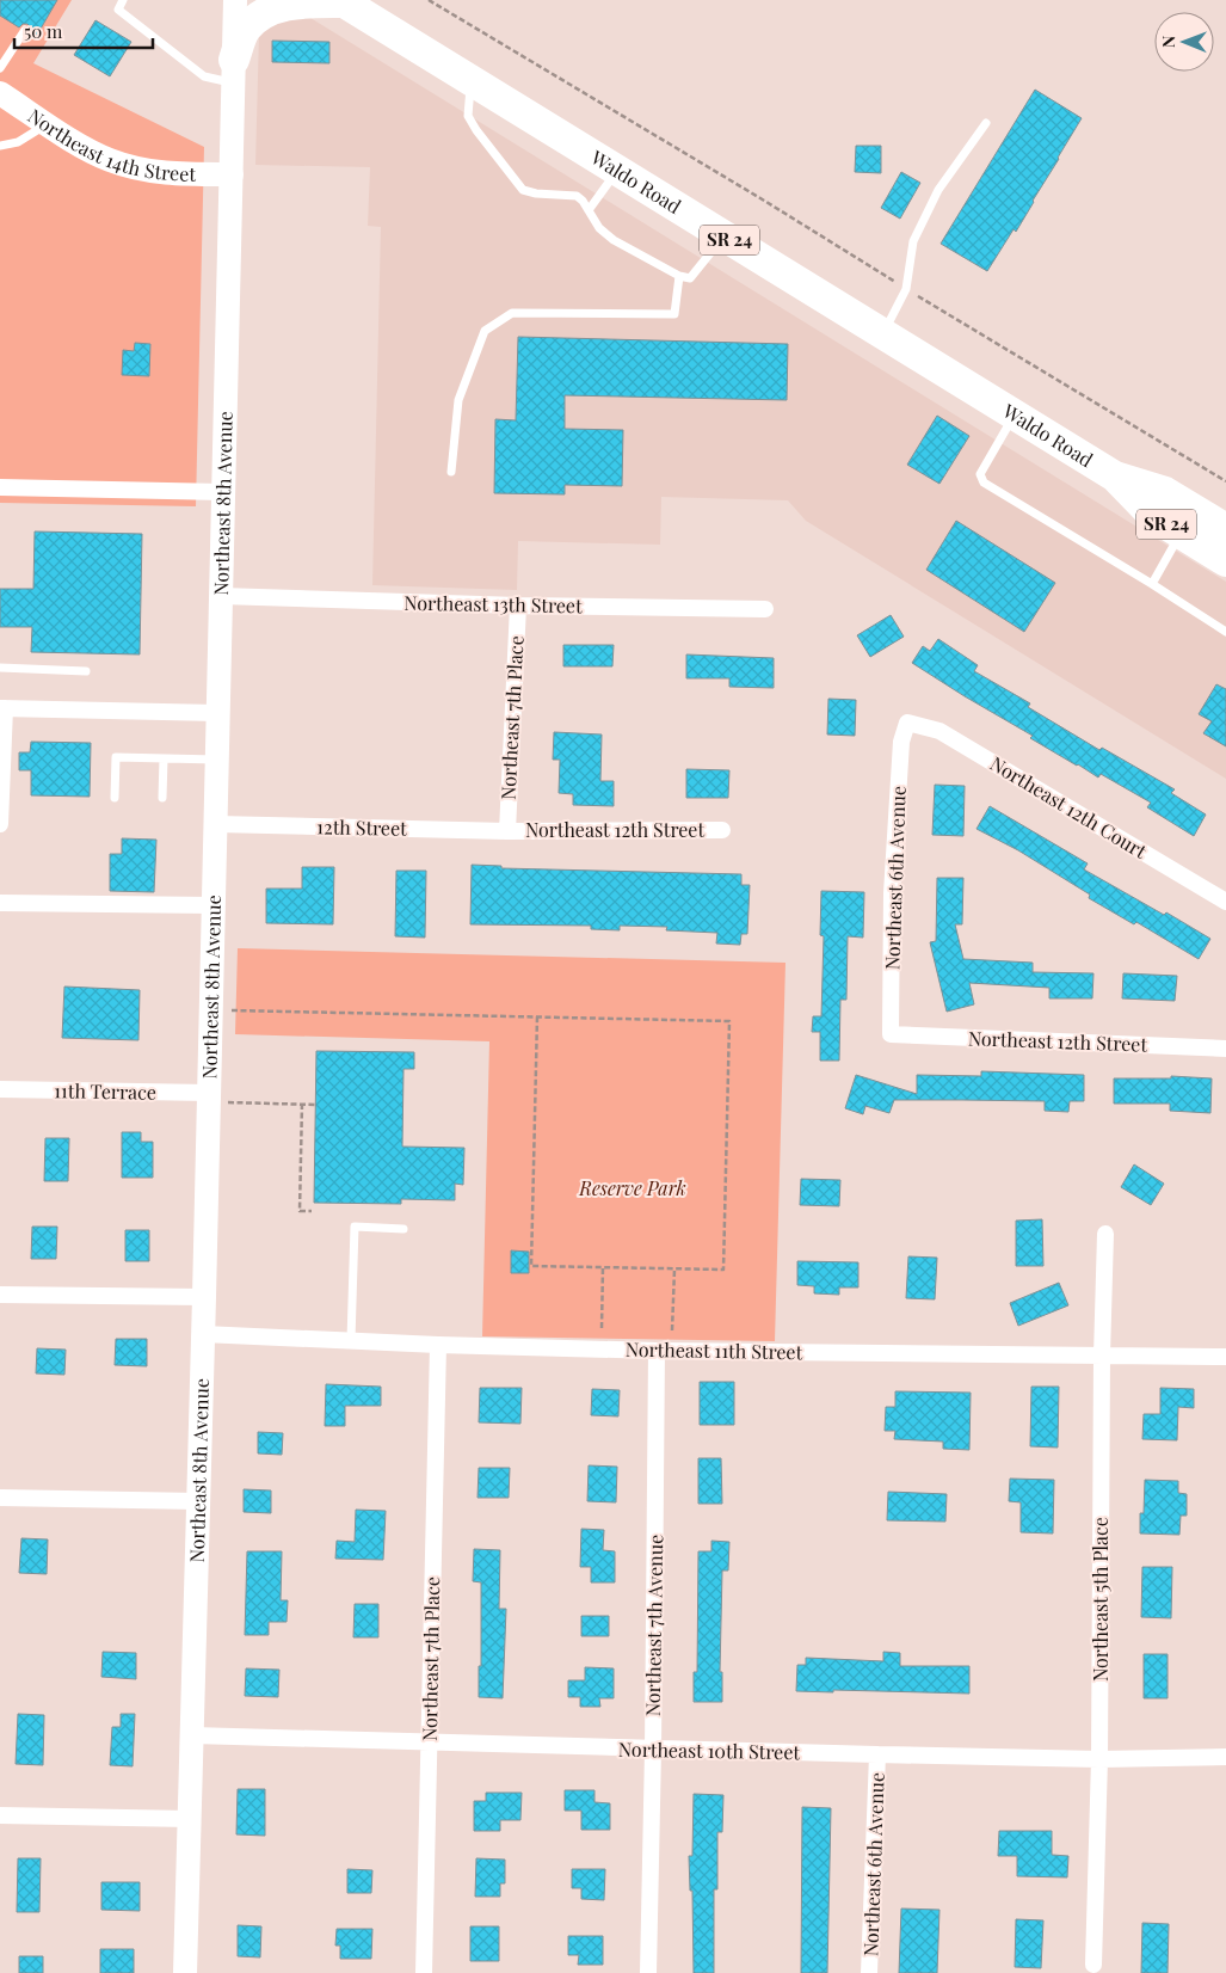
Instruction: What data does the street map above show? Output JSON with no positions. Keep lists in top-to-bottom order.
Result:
{
  "streets": {
    "highway": ["Waldo Road", "SR 24"],
    "street": [
      "Northeast 14th Street",
      "Northeast 8th Avenue",
      "Northeast 13th Street",
      "Northeast 7th Place",
      "Northeast 12th Court",
      "12th Street",
      "Northeast 12th Street",
      "Northeast 6th Avenue",
      "11th Terrace",
      "Northeast 11th Street",
      "Northeast 5th Place",
      "Northeast 7th Avenue",
      "Northeast 10th Street"
    ]
  },
  "crossings": [
    ["Northeast 14th Street", "Northeast 8th Avenue"],
    ["Northeast 8th Avenue", "Northeast 13th Street"],
    ["Northeast 8th Avenue", "12th Street"],
    ["Northeast 8th Avenue", "11th Terrace"],
    ["Northeast 8th Avenue", "Northeast 11th Street"],
    ["Northeast 8th Avenue", "Northeast 10th Street"],
    ["Northeast 13th Street", "Northeast 7th Place"],
    ["Northeast 7th Place", "12th Street"],
    ["Northeast 7th Place", "Northeast 12th Street"],
    ["Northeast 7th Place", "Northeast 11th Street"],
    ["Northeast 7th Place", "Northeast 10th Street"],
    ["Northeast 12th Court", "Northeast 6th Avenue"],
    ["12th Street", "Northeast 12th Street"],
    ["Northeast 12th Street", "Northeast 6th Avenue"],
    ["Northeast 6th Avenue", "Northeast 10th Street"],
    ["Northeast 11th Street", "Northeast 5th Place"],
    ["Northeast 11th Street", "Northeast 7th Avenue"],
    ["Northeast 5th Place", "Northeast 10th Street"],
    ["Northeast 7th Avenue", "Northeast 10th Street"]
  ],
  "parks": ["Reserve Park"],
  "scale_bar": "50 m",
  "north": "left"
}
